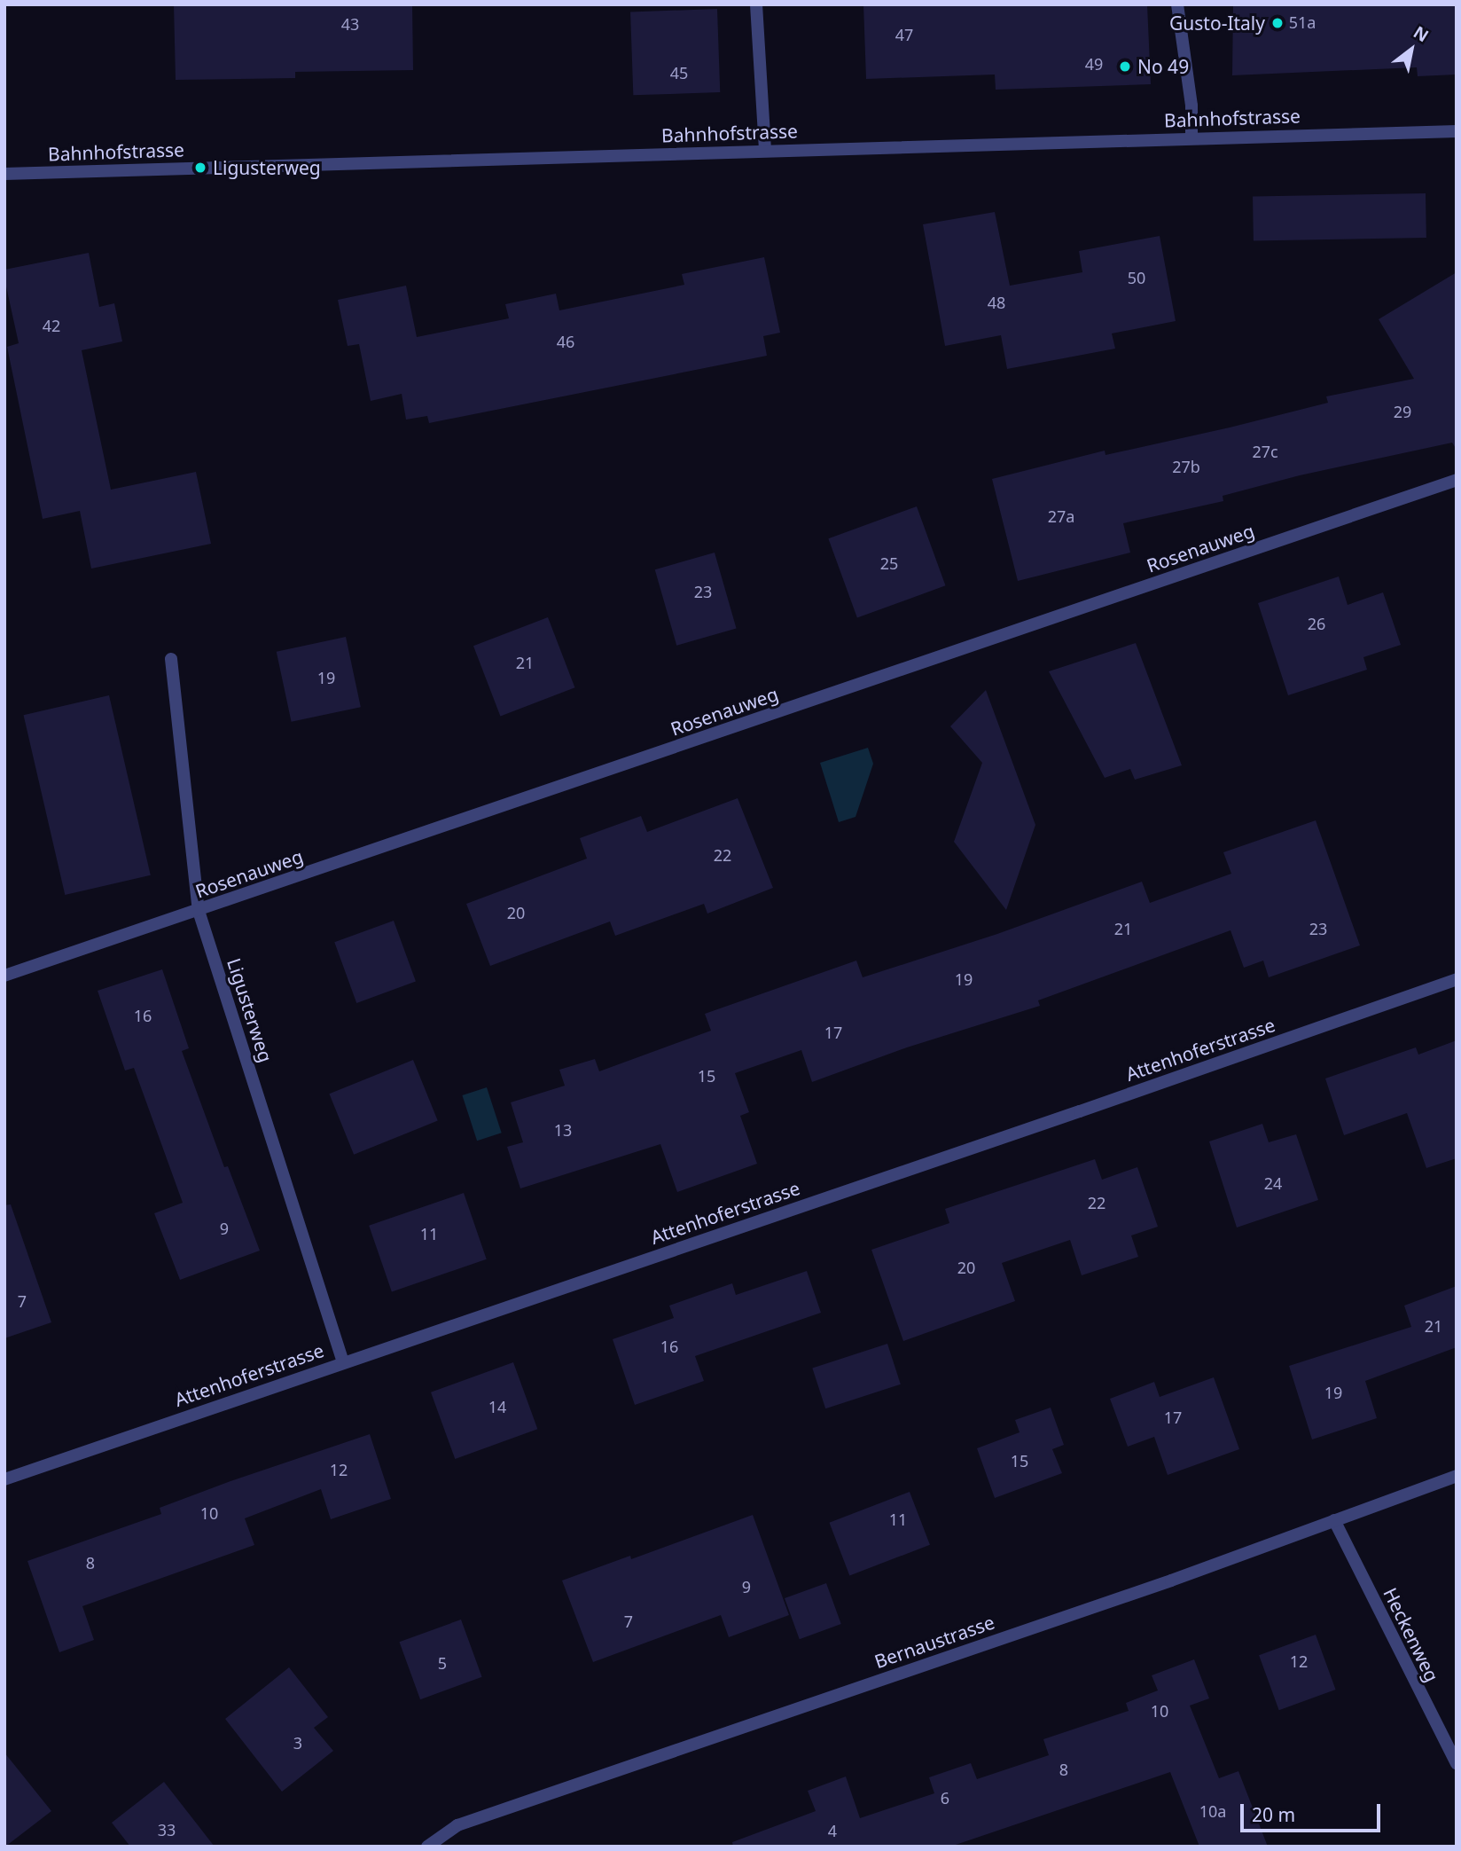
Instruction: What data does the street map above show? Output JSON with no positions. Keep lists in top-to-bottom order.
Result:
{
  "streets": {
    "street": [
      "Bahnhofstrasse",
      "Rosenauweg",
      "Ligusterweg",
      "Attenhoferstrasse",
      "Heckenweg",
      "Bernaustrasse"
    ]
  },
  "crossings": [
    ["Rosenauweg", "Ligusterweg"],
    ["Ligusterweg", "Attenhoferstrasse"],
    ["Heckenweg", "Bernaustrasse"]
  ],
  "places": ["Gusto-Italy", "No 49", "Ligusterweg"],
  "house_numbers": [
    "51a",
    "43",
    "47",
    "49",
    "45",
    "50",
    "48",
    "42",
    "46",
    "29",
    "27c",
    "27b",
    "27a",
    "25",
    "23",
    "26",
    "21",
    "19",
    "22",
    "20",
    "21",
    "23",
    "19",
    "16",
    "17",
    "15",
    "13",
    "24",
    "22",
    "9",
    "11",
    "20",
    "7",
    "21",
    "16",
    "19",
    "14",
    "17",
    "15",
    "12",
    "10",
    "11",
    "8",
    "9",
    "7",
    "12",
    "5",
    "10",
    "3",
    "8",
    "6",
    "10a",
    "33",
    "4"
  ],
  "scale_bar": "20 m",
  "north": "top right"
}
